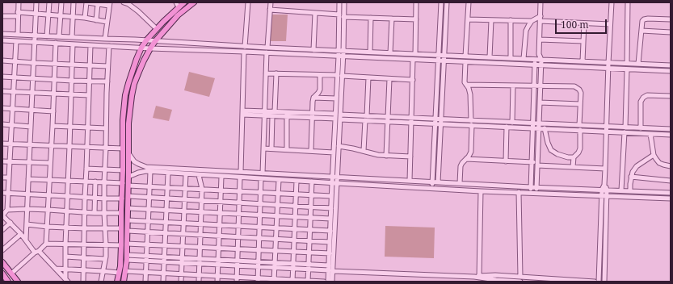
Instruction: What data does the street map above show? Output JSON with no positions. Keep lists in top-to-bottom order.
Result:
{
  "scale_bar": "100 m"
}
